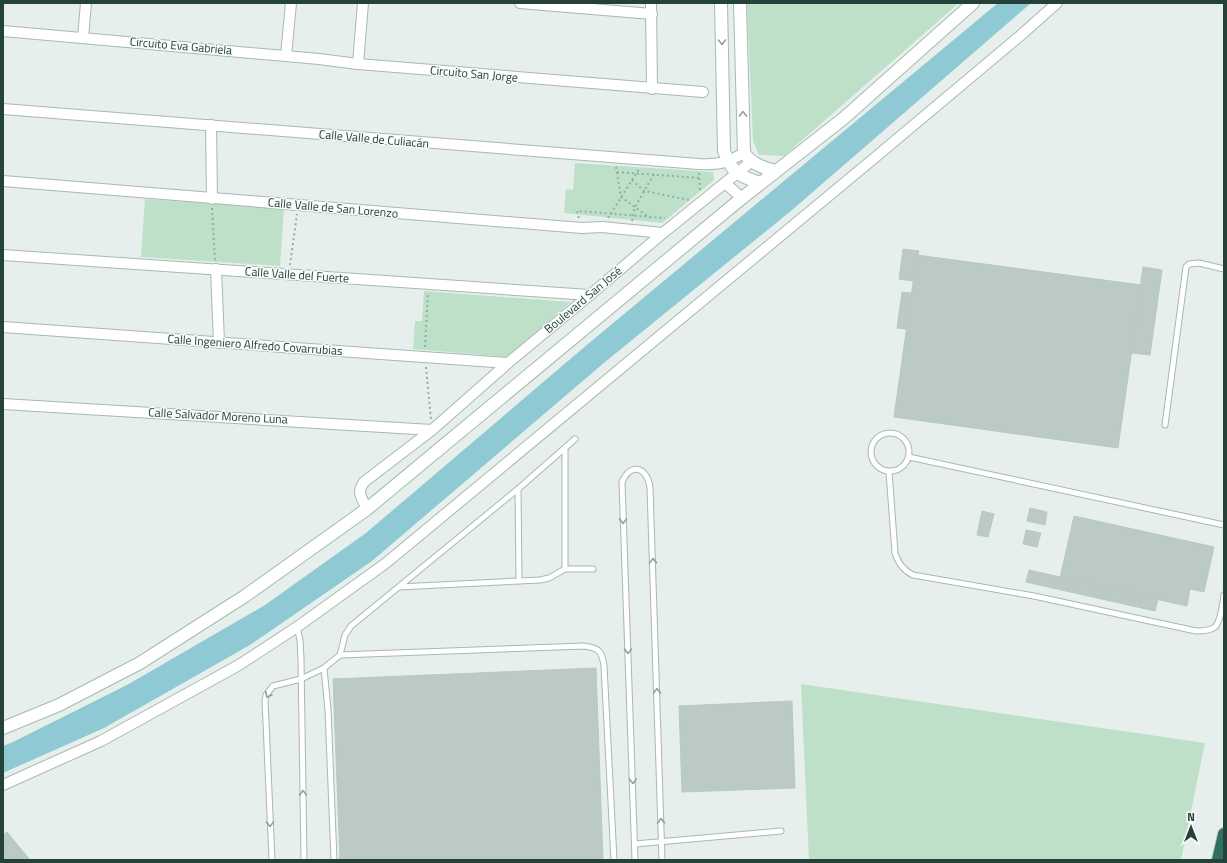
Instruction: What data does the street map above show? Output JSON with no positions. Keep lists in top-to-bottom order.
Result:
{
  "streets": {
    "street": [
      "Circuito Eva Gabriela",
      "Circuito San Jorge",
      "Calle Valle de Culiacán",
      "Calle Valle de San Lorenzo",
      "Calle Valle del Fuerte",
      "Boulevard San José",
      "Calle Ingeniero Alfredo Covarrubias",
      "Calle Salvador Moreno Luna"
    ]
  },
  "crossings": [
    ["Circuito Eva Gabriela", "Circuito San Jorge"],
    ["Calle Valle de Culiacán", "Boulevard San José"],
    ["Calle Valle de San Lorenzo", "Boulevard San José"],
    ["Calle Valle del Fuerte", "Boulevard San José"],
    ["Boulevard San José", "Calle Ingeniero Alfredo Covarrubias"],
    ["Boulevard San José", "Calle Salvador Moreno Luna"]
  ],
  "north": "top"
}
